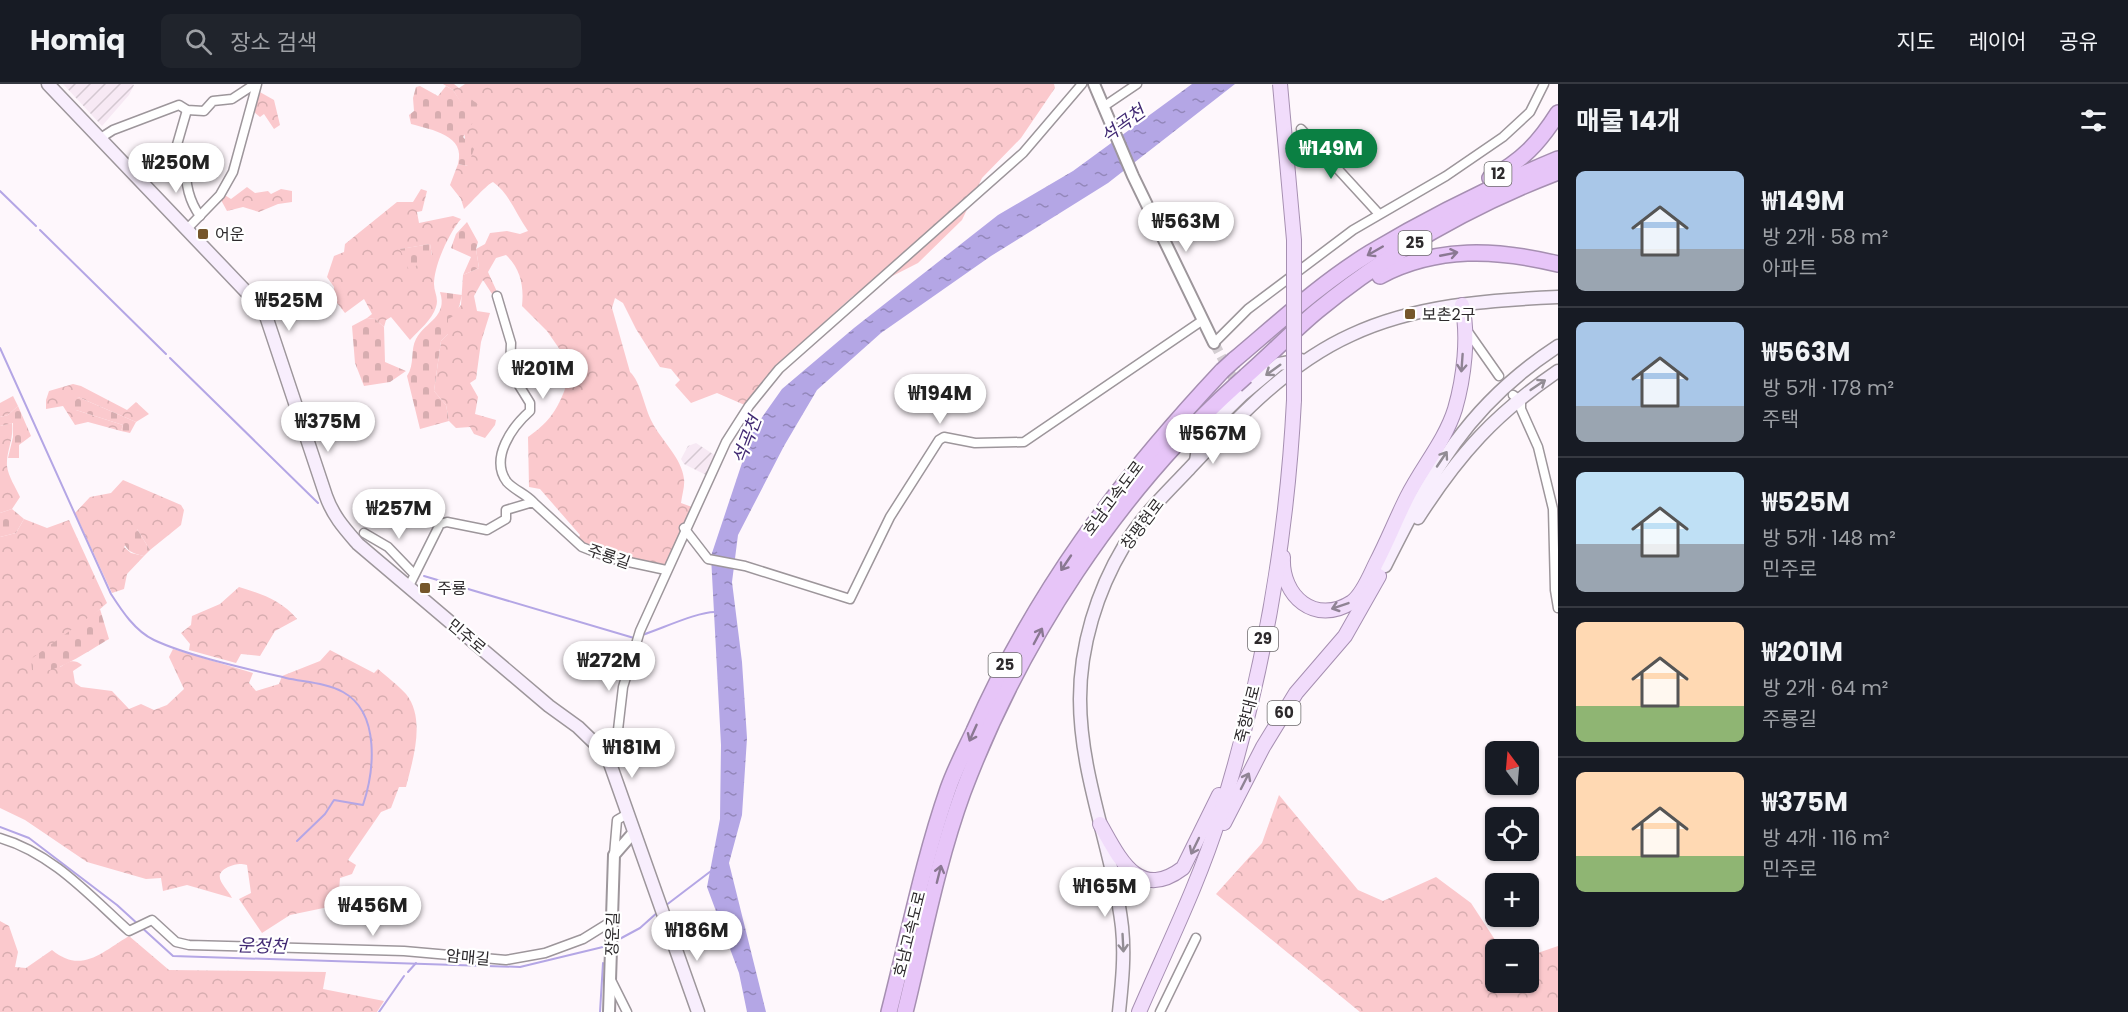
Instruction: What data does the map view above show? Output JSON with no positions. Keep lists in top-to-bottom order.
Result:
{
  "streets": {
    "highway": ["12", "25", "호남고속도로"],
    "main road": [
      "창평현로",
      "민주로",
      "29",
      "60",
      "죽향대로"
    ],
    "street": ["주룡길", "장운길", "암매길"]
  },
  "crossings": [
    ["12", "호남고속도로"],
    ["민주로", "장운길"],
    ["60", "죽향대로"],
    ["장운길", "암매길"]
  ],
  "water": ["석곡천", "운정천"],
  "places": {
    "transit": ["어운", "보촌2구", "주룡"]
  },
  "north": "top",
  "page": {
    "header": "Homiq",
    "search": "장소 검색",
    "nav": ["지도", "레이어", "공유"],
    "heading": "매물 14개",
    "price": [
      "₩149M",
      "₩250M",
      "₩563M",
      "₩525M",
      "₩201M",
      "₩194M",
      "₩375M",
      "₩567M",
      "₩257M",
      "₩272M",
      "₩181M",
      "₩165M",
      "₩456M",
      "₩186M"
    ],
    "list": [
      {
        "name": "₩149M",
        "note": "방 2개 · 58 m² · 아파트"
      },
      {
        "name": "₩563M",
        "note": "방 5개 · 178 m² · 주택"
      },
      {
        "name": "₩525M",
        "note": "방 5개 · 148 m² · 민주로"
      },
      {
        "name": "₩201M",
        "note": "방 2개 · 64 m² · 주룡길"
      },
      {
        "name": "₩375M",
        "note": "방 4개 · 116 m² · 민주로"
      }
    ],
    "map_buttons": ["+", "−"]
  }
}
